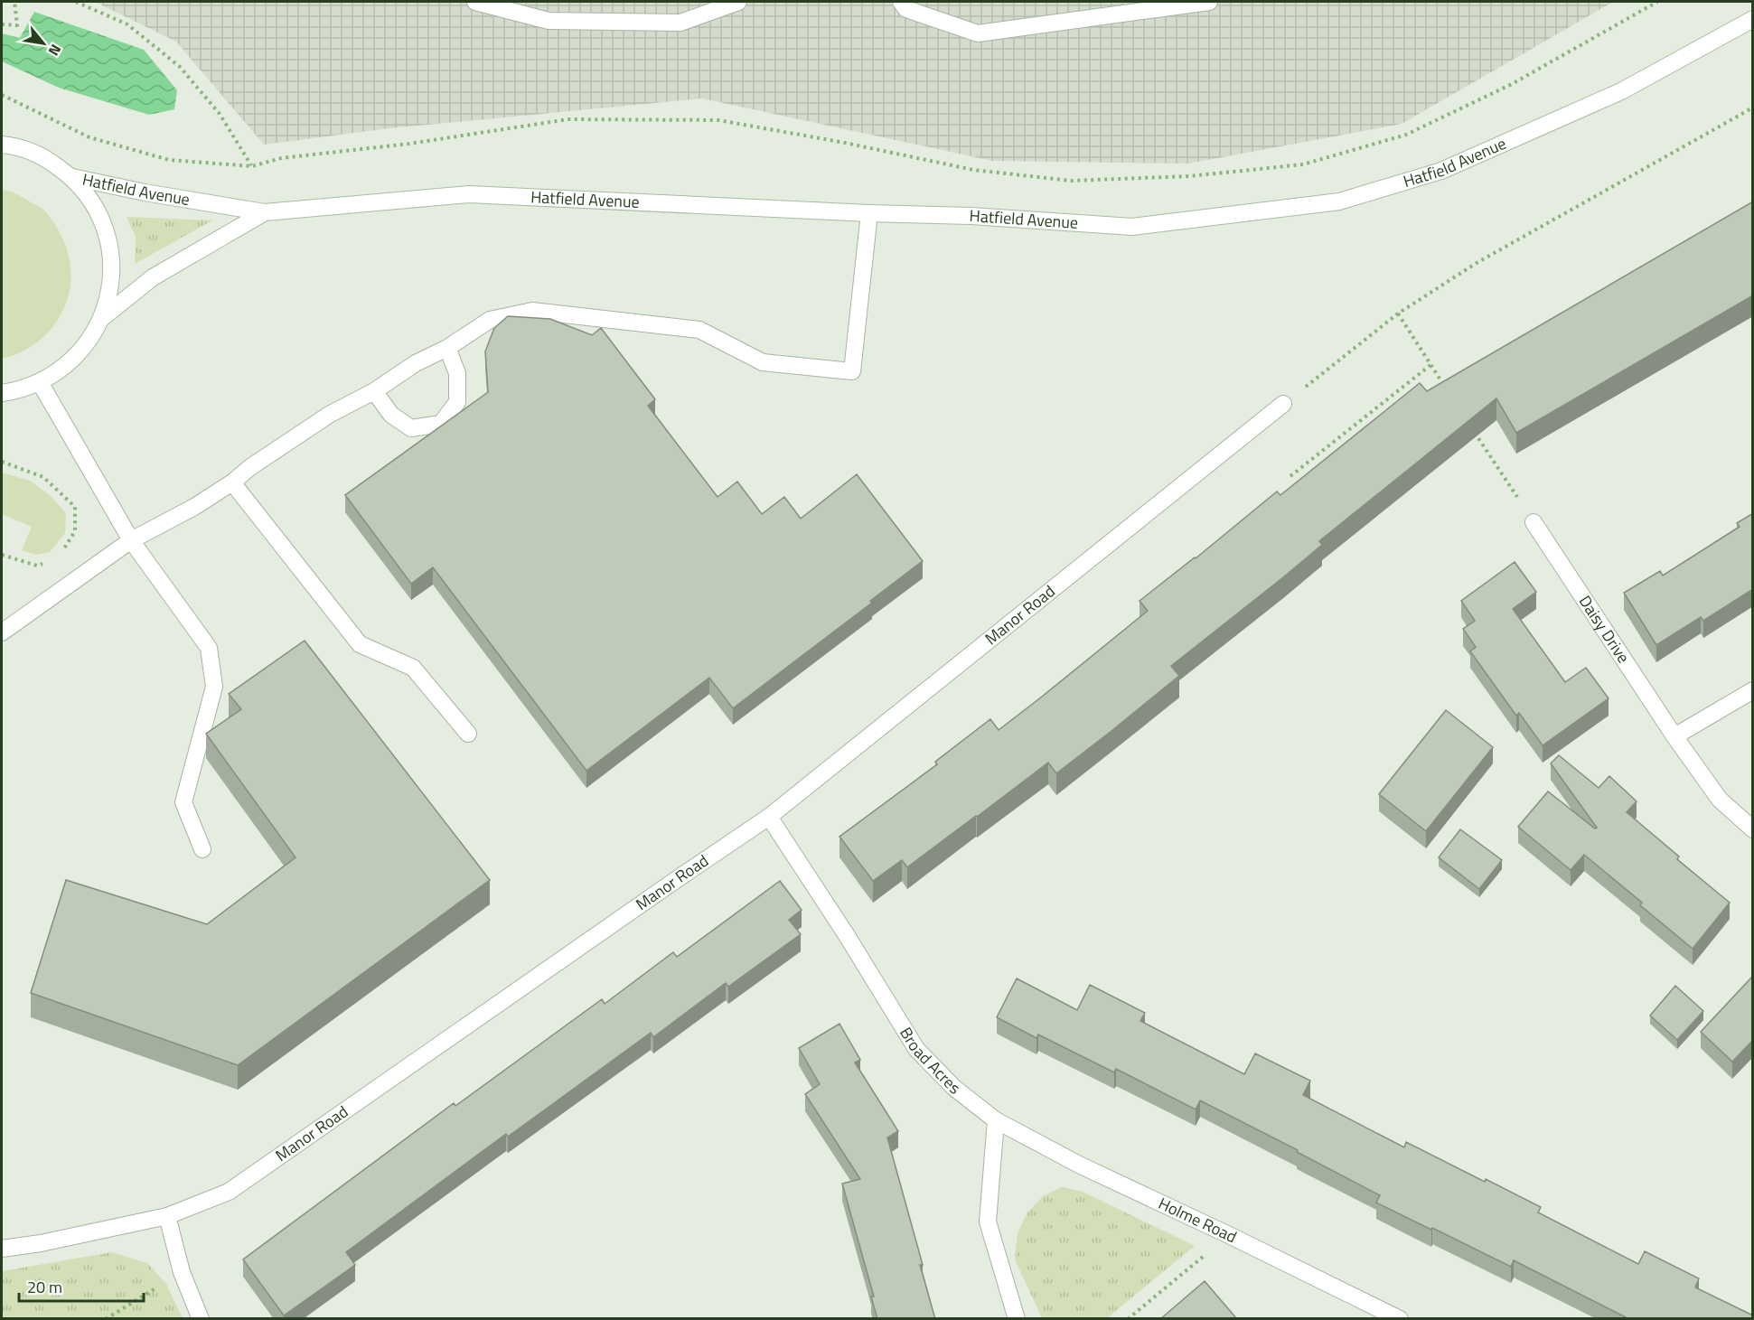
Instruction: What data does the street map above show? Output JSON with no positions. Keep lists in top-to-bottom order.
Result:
{
  "streets": {
    "street": [
      "Hatfield Avenue",
      "Manor Road",
      "Daisy Drive",
      "Broad Acres",
      "Holme Road"
    ]
  },
  "crossings": [
    ["Manor Road", "Broad Acres"],
    ["Broad Acres", "Holme Road"]
  ],
  "scale_bar": "20 m",
  "north": "bottom right"
}
